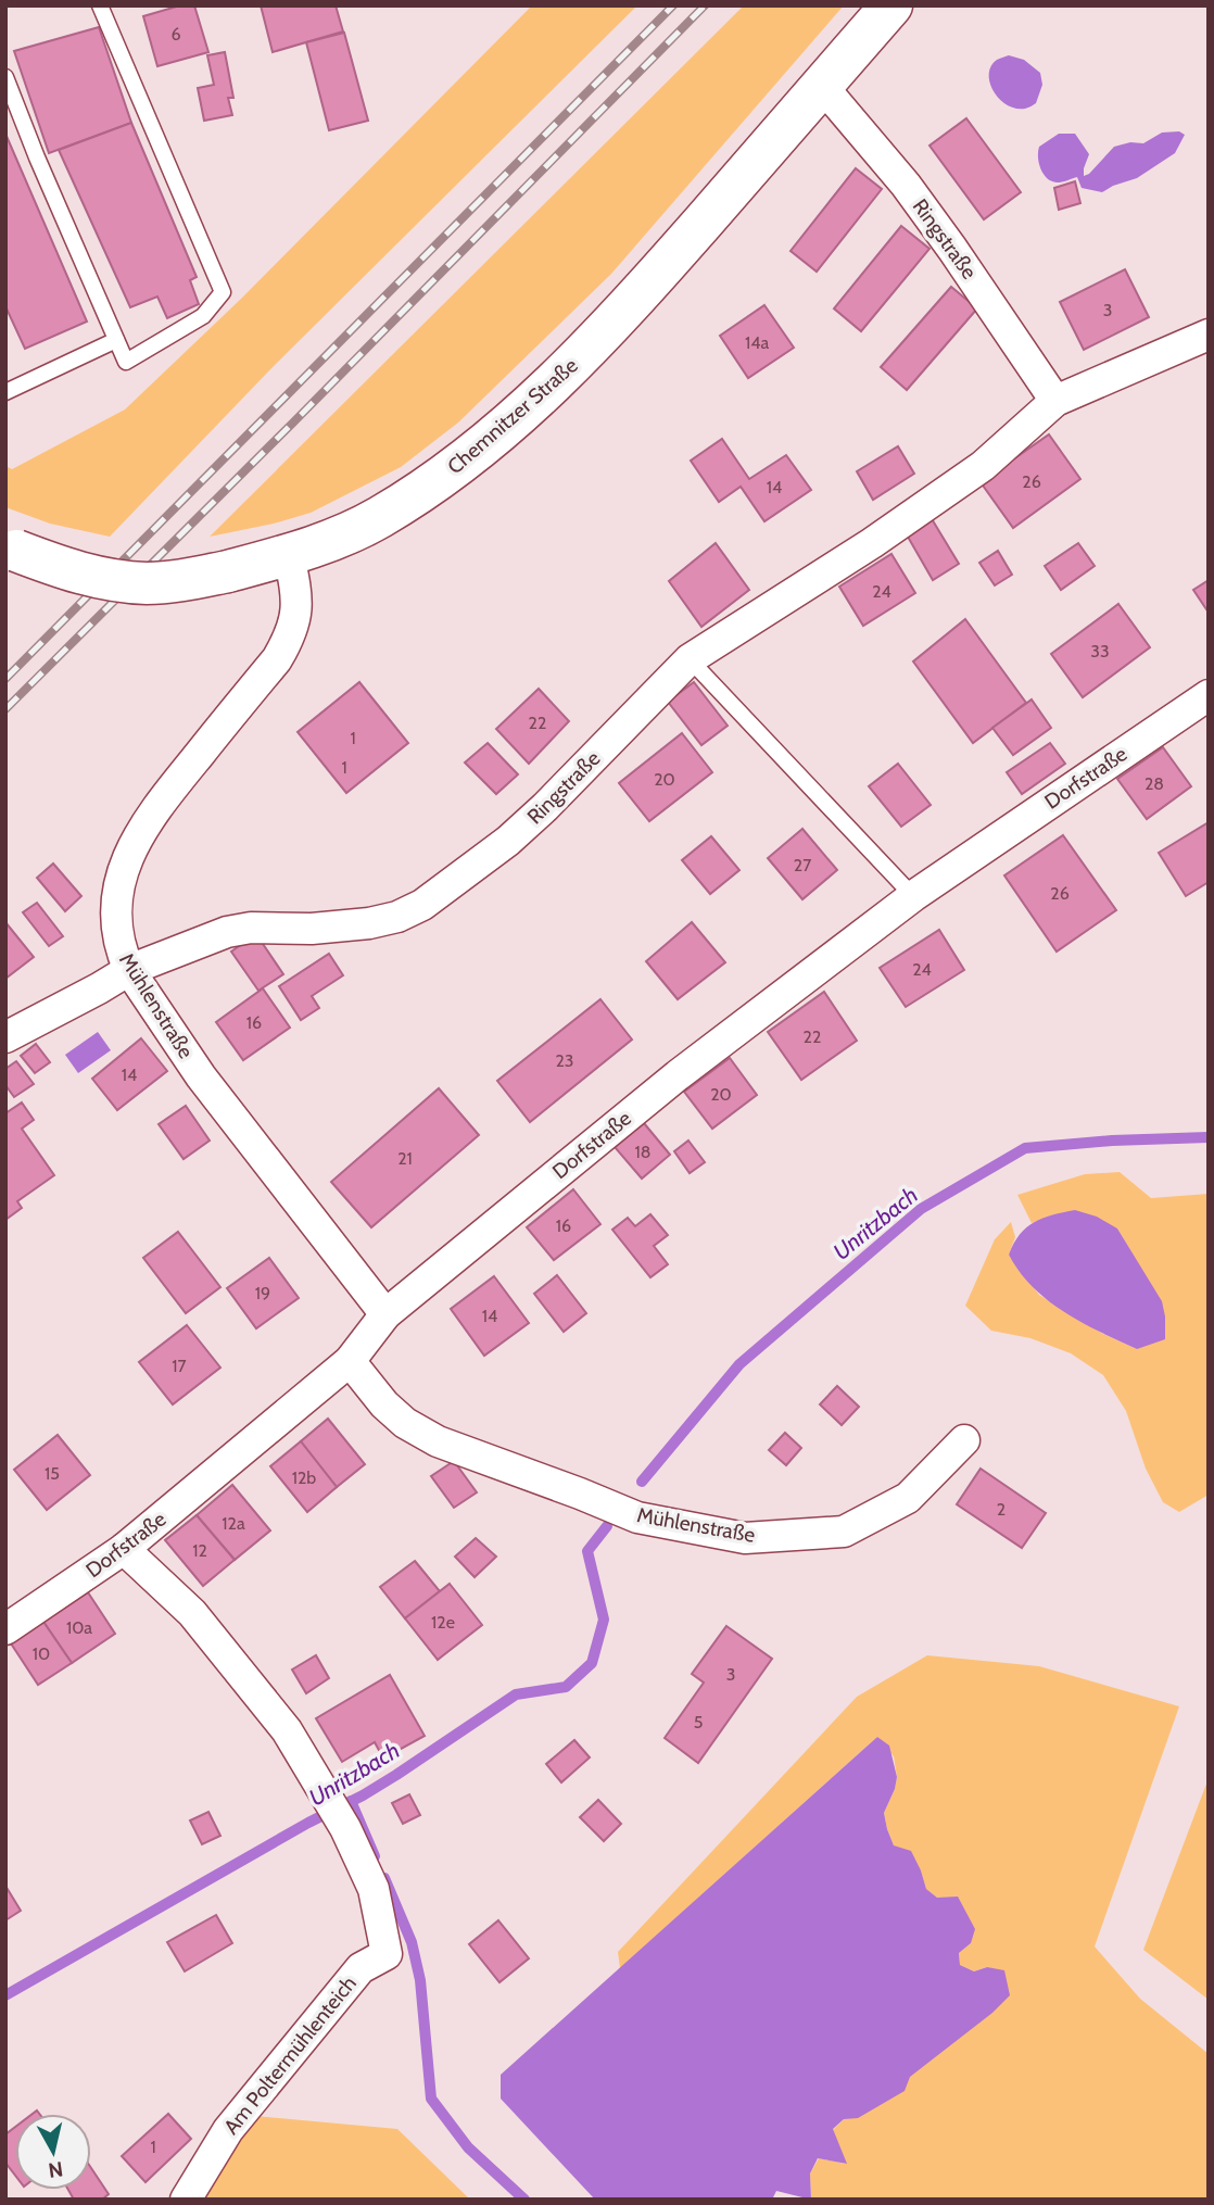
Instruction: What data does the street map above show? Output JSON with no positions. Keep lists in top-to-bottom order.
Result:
{
  "streets": {
    "main road": ["Chemnitzer Straße"],
    "street": [
      "Ringstraße",
      "Dorfstraße",
      "Mühlenstraße",
      "Am Poltermühlenteich"
    ]
  },
  "crossings": [
    ["Ringstraße", "Chemnitzer Straße"],
    ["Ringstraße", "Mühlenstraße"],
    ["Chemnitzer Straße", "Mühlenstraße"],
    ["Dorfstraße", "Mühlenstraße"],
    ["Dorfstraße", "Am Poltermühlenteich"]
  ],
  "water": ["Unritzbach"],
  "house_numbers": [
    "6",
    "3",
    "14a",
    "26",
    "14",
    "24",
    "33",
    "22",
    "1",
    "1",
    "20",
    "28",
    "27",
    "26",
    "24",
    "16",
    "22",
    "23",
    "14",
    "20",
    "18",
    "21",
    "16",
    "19",
    "14",
    "17",
    "15",
    "12b",
    "2",
    "12a",
    "12",
    "12e",
    "10a",
    "10",
    "3",
    "5",
    "1"
  ],
  "north": "bottom"
}
